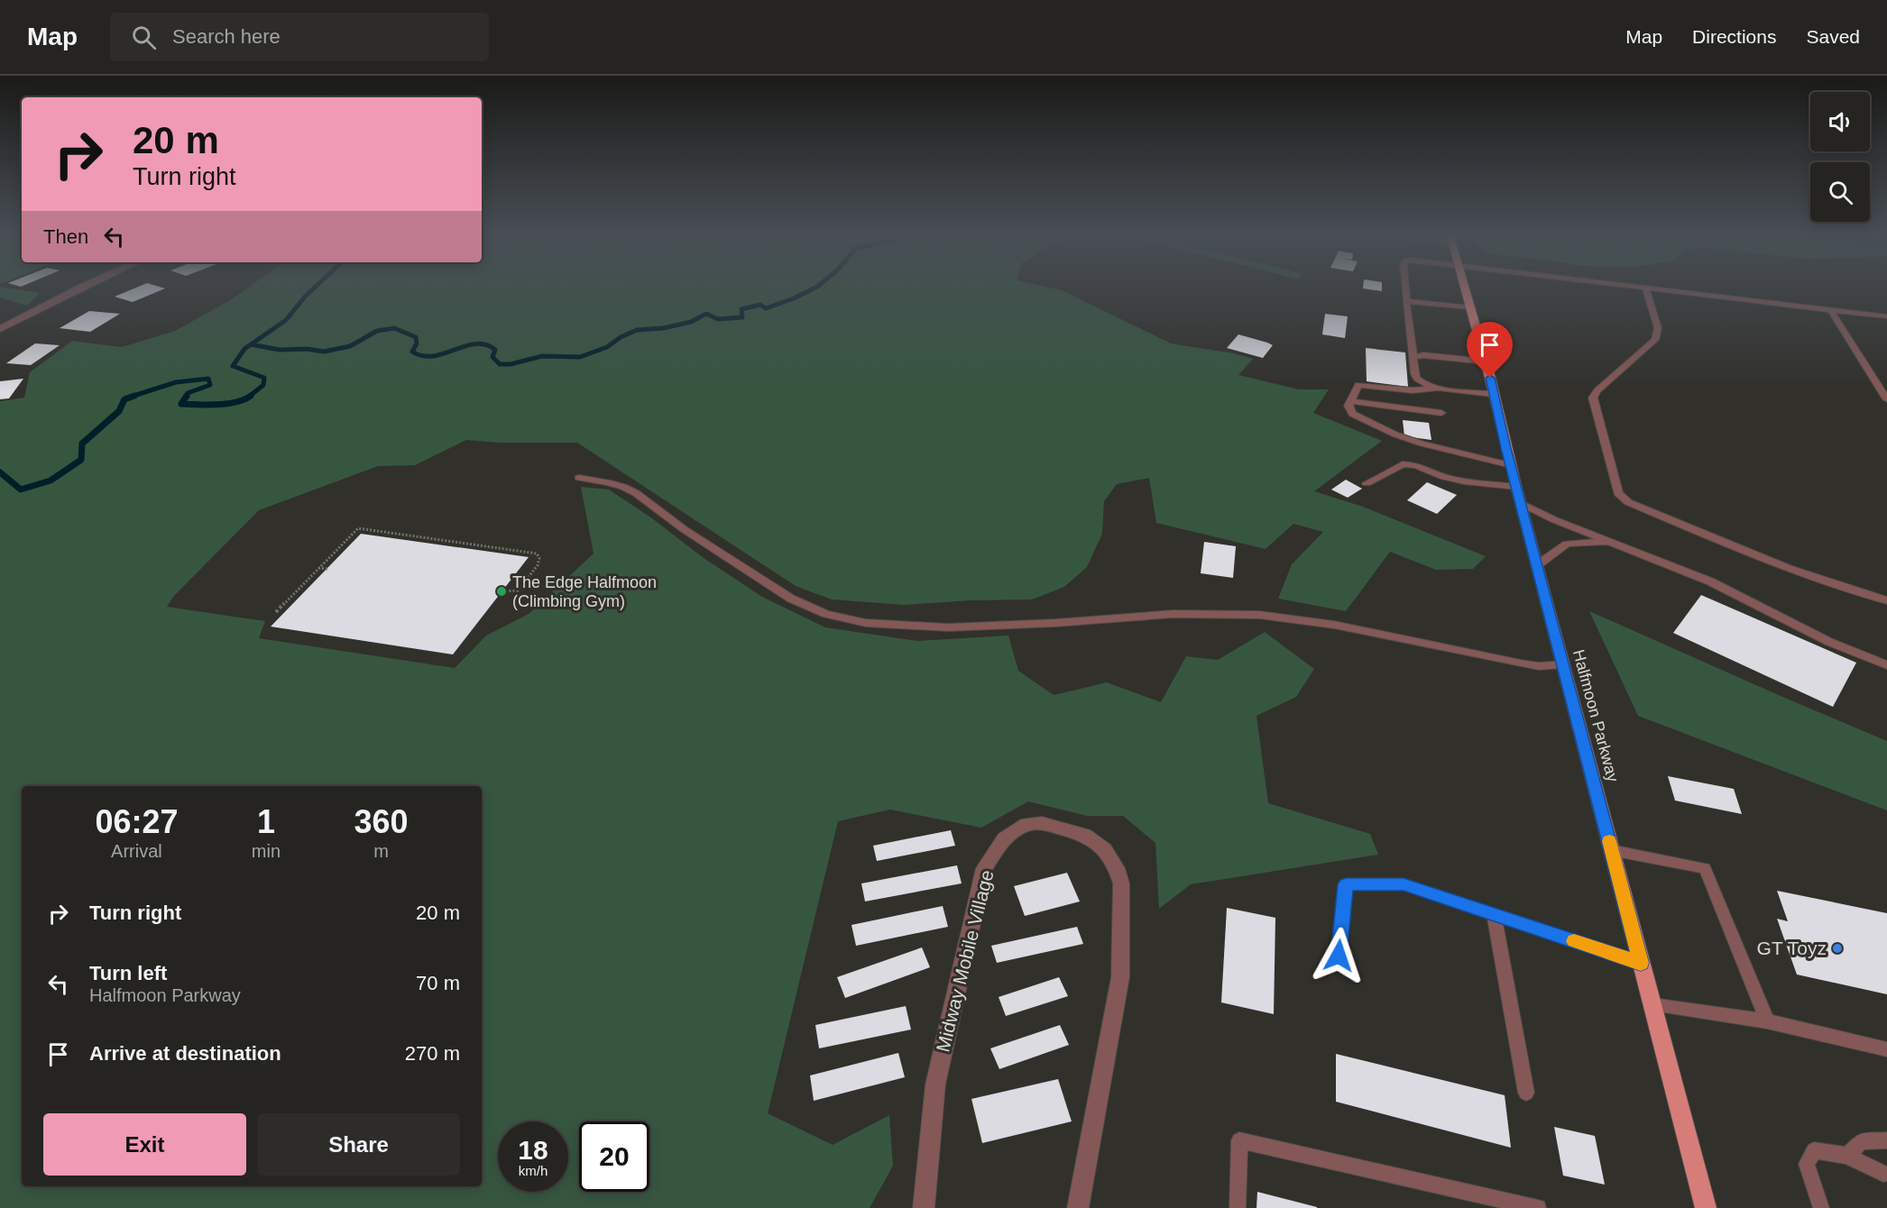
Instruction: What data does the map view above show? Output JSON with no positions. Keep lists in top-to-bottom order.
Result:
{
  "streets": {
    "main road": ["Halfmoon Parkway"],
    "street": ["Midway Mobile Village"]
  },
  "places": ["The Edge Halfmoon (Climbing Gym)", "GT Toyz"],
  "page": {
    "header": "Map",
    "search": "Search here",
    "nav": ["Map", "Directions", "Saved"],
    "turn": ["20 m", "Turn right"],
    "then": "Then",
    "eta": [
      "06:27",
      "Arrival",
      "1",
      "min",
      "360",
      "m"
    ],
    "list": [
      {
        "name": "Turn right",
        "value": "20 m"
      },
      {
        "name": "Turn left",
        "note": "Halfmoon Parkway",
        "value": "70 m"
      },
      {
        "name": "Arrive at destination",
        "value": "270 m"
      }
    ],
    "buttons": ["Exit", "Share"],
    "speed": "18 km/h",
    "limit": "20"
  }
}
